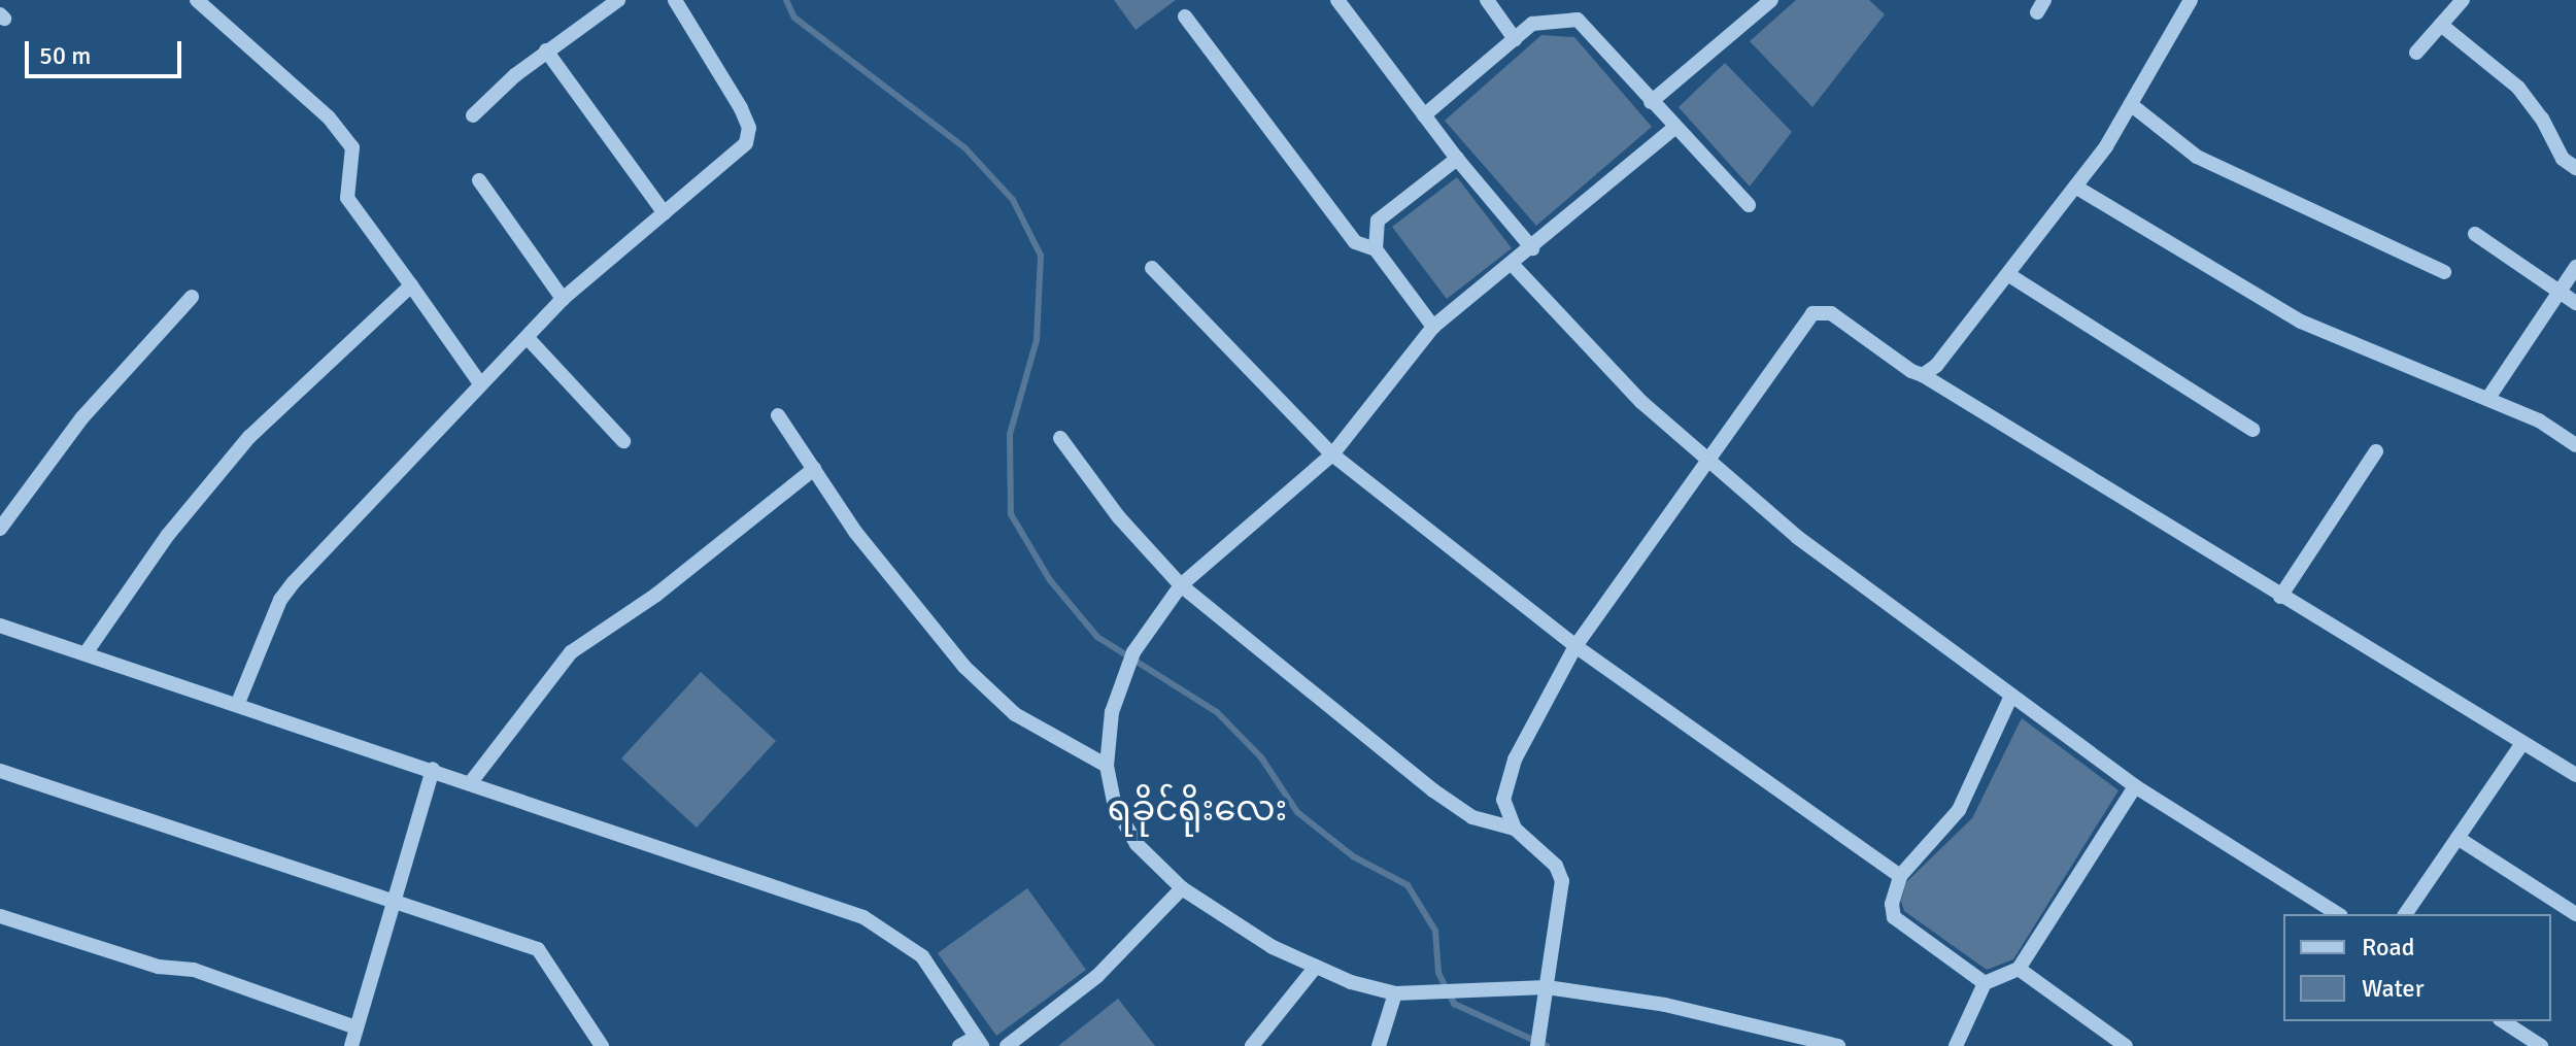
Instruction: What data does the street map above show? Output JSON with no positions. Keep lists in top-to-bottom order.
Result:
{
  "districts": ["ရခိုင်ရိုးလေး"],
  "legend": ["Road", "Water"],
  "scale_bar": "50 m"
}
